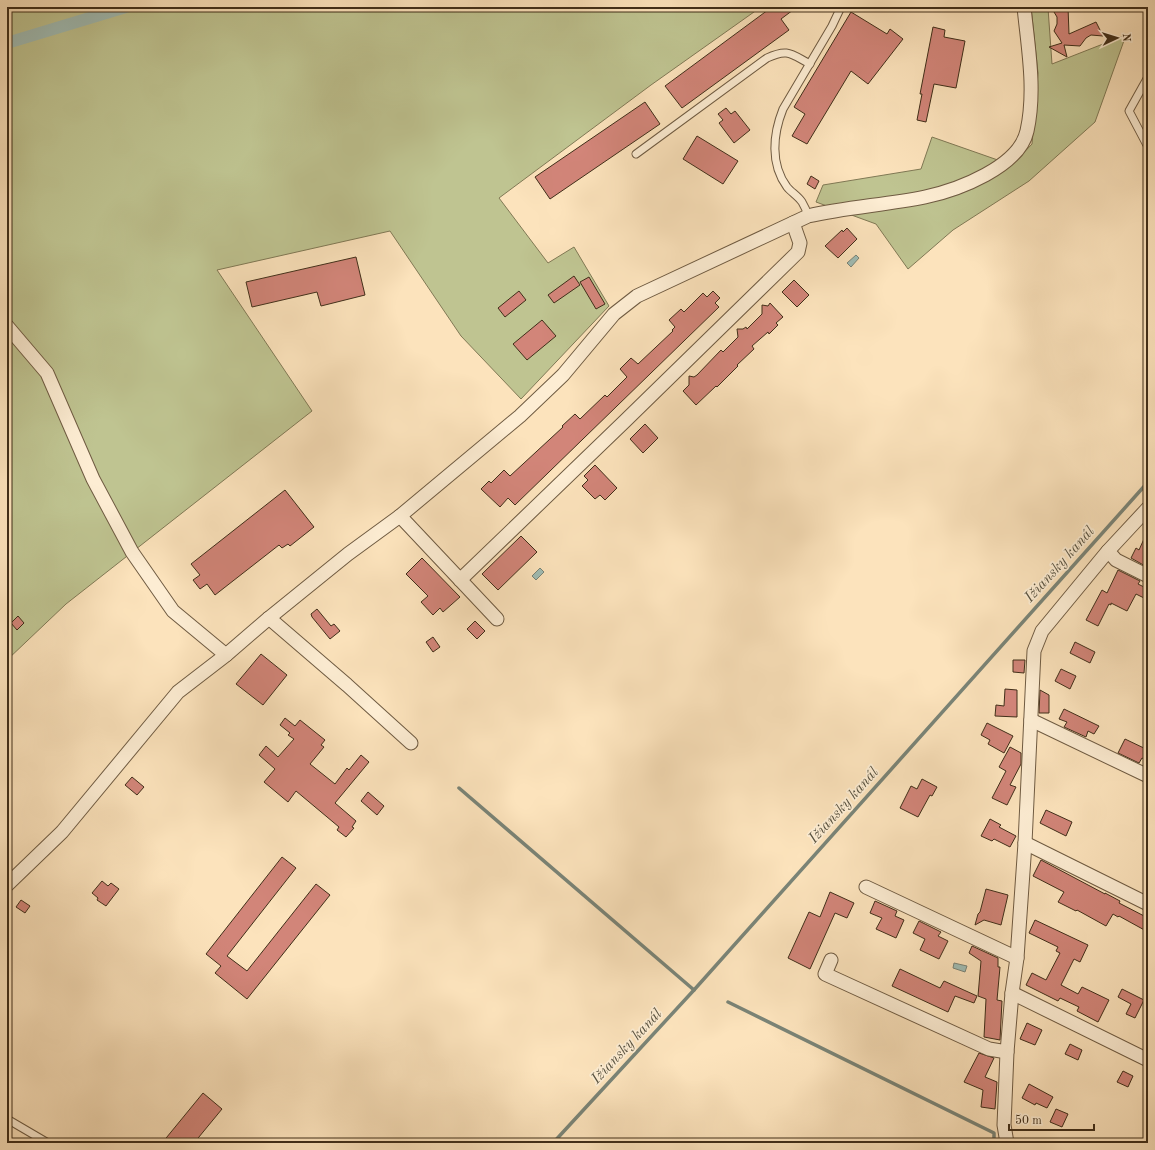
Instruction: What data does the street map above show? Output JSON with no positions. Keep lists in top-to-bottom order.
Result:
{
  "water": ["Ižiansky kanál"],
  "scale_bar": "50 m",
  "north": "right"
}
